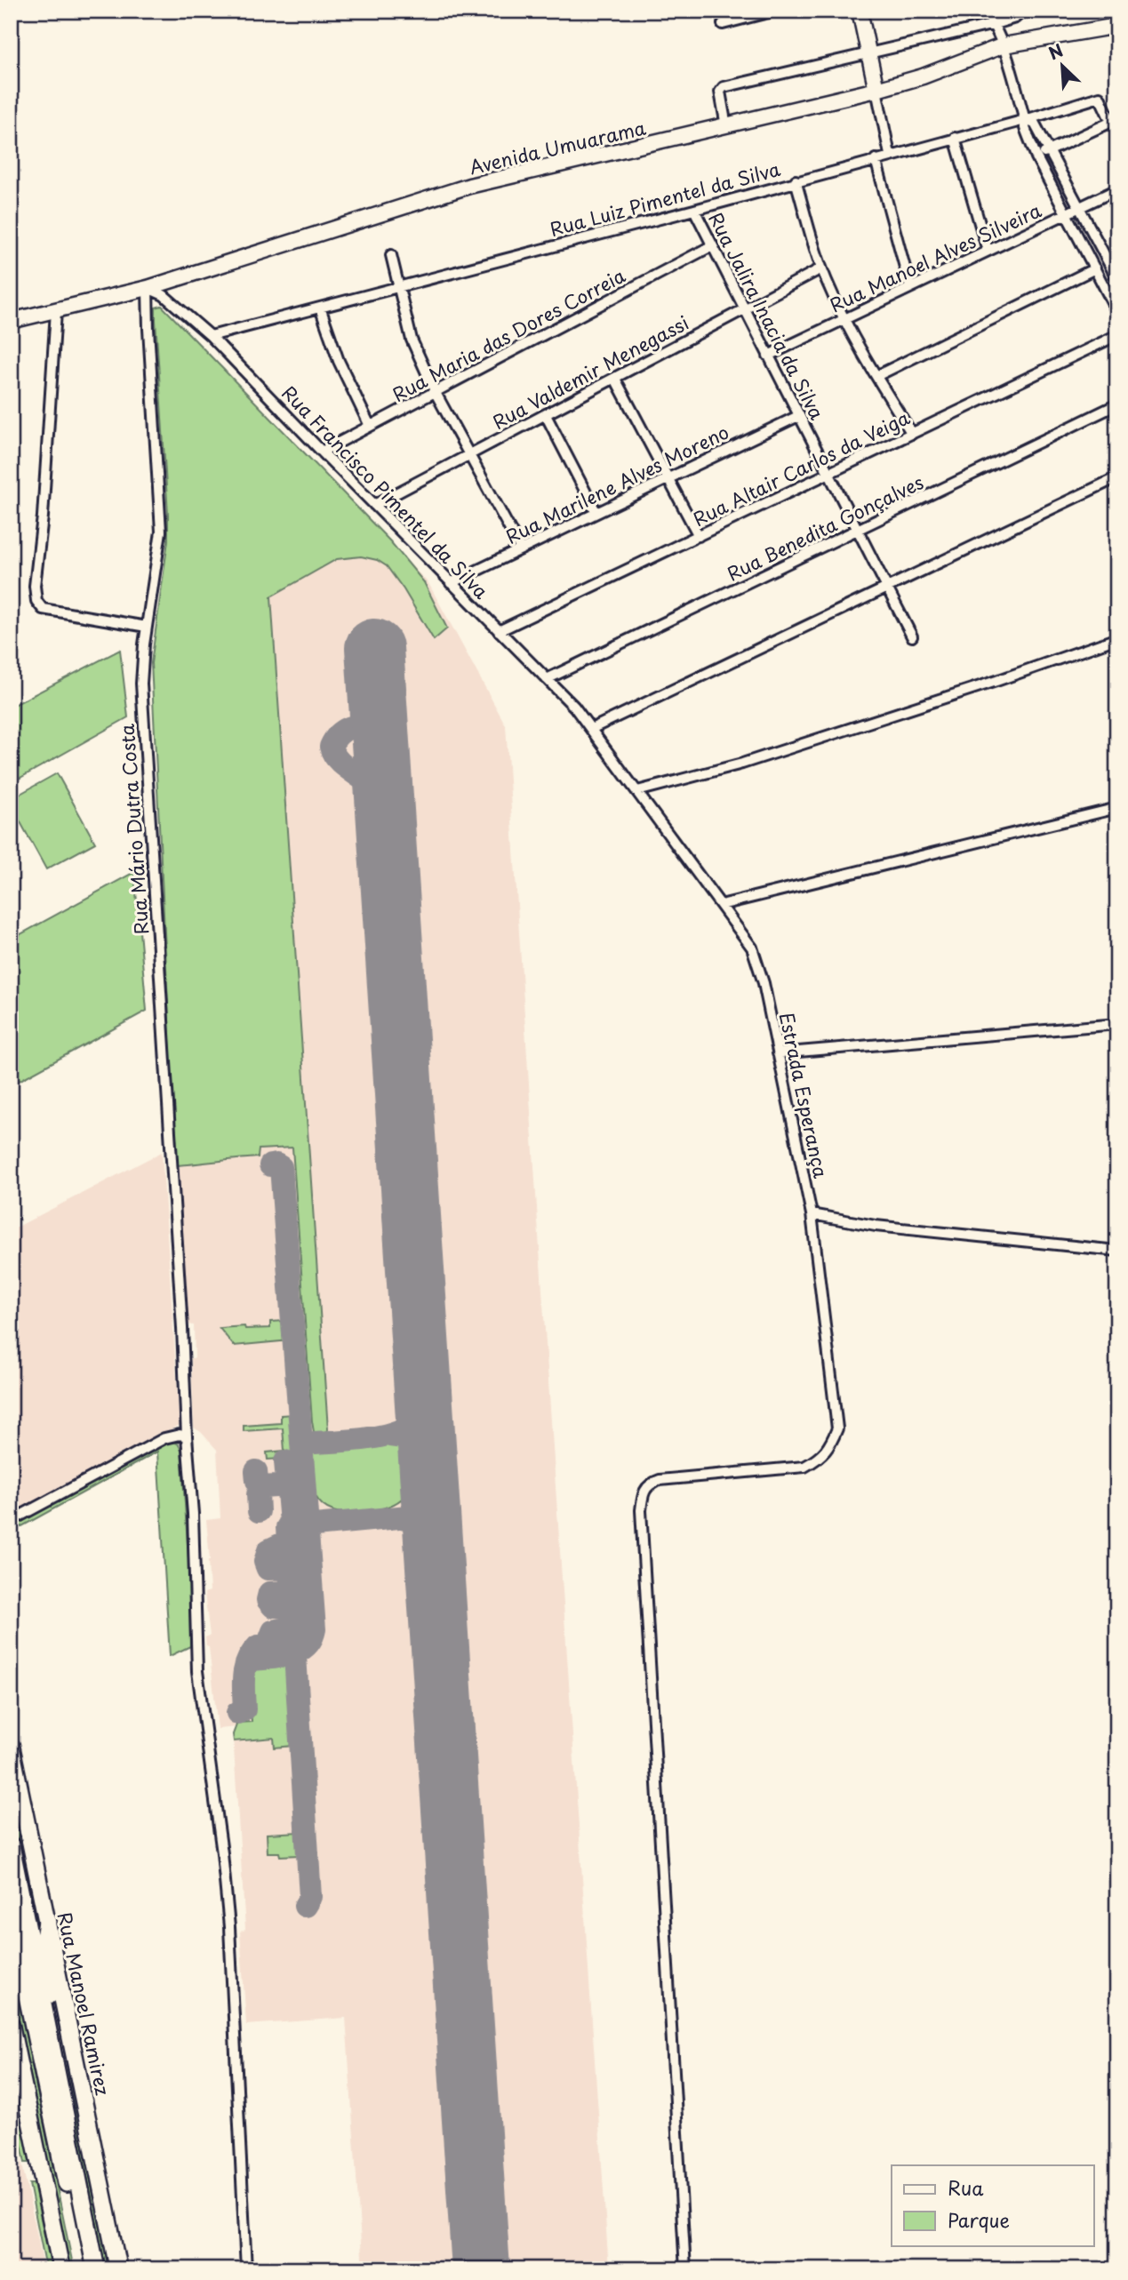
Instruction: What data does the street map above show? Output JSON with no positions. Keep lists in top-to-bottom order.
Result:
{
  "streets": {
    "main road": ["Rua Manoel Ramirez"],
    "street": [
      "Avenida Umuarama",
      "Rua Luiz Pimentel da Silva",
      "Rua Manoel Alves Silveira",
      "Rua Jalira Inacia da Silva",
      "Rua Maria das Dores Correia",
      "Rua Valdemir Menegassi",
      "Rua Altair Carlos da Veiga",
      "Rua Marilene Alves Moreno",
      "Rua Francisco Pimentel da Silva",
      "Rua Benedita Gonçalves",
      "Rua Mário Dutra Costa",
      "Estrada Esperança"
    ]
  },
  "crossings": [
    ["Avenida Umuarama", "Rua Francisco Pimentel da Silva"],
    ["Avenida Umuarama", "Rua Mário Dutra Costa"],
    ["Rua Luiz Pimentel da Silva", "Rua Jalira Inacia da Silva"],
    ["Rua Luiz Pimentel da Silva", "Rua Francisco Pimentel da Silva"],
    ["Rua Manoel Alves Silveira", "Rua Jalira Inacia da Silva"],
    ["Rua Jalira Inacia da Silva", "Rua Maria das Dores Correia"],
    ["Rua Jalira Inacia da Silva", "Rua Valdemir Menegassi"],
    ["Rua Jalira Inacia da Silva", "Rua Altair Carlos da Veiga"],
    ["Rua Jalira Inacia da Silva", "Rua Marilene Alves Moreno"],
    ["Rua Jalira Inacia da Silva", "Rua Benedita Gonçalves"],
    ["Rua Maria das Dores Correia", "Rua Francisco Pimentel da Silva"],
    ["Rua Valdemir Menegassi", "Rua Francisco Pimentel da Silva"],
    ["Rua Altair Carlos da Veiga", "Rua Francisco Pimentel da Silva"],
    ["Rua Marilene Alves Moreno", "Rua Francisco Pimentel da Silva"],
    ["Rua Francisco Pimentel da Silva", "Rua Benedita Gonçalves"],
    ["Rua Francisco Pimentel da Silva", "Rua Mário Dutra Costa"],
    ["Rua Francisco Pimentel da Silva", "Estrada Esperança"]
  ],
  "legend": ["Rua", "Parque"],
  "north": "top left"
}
